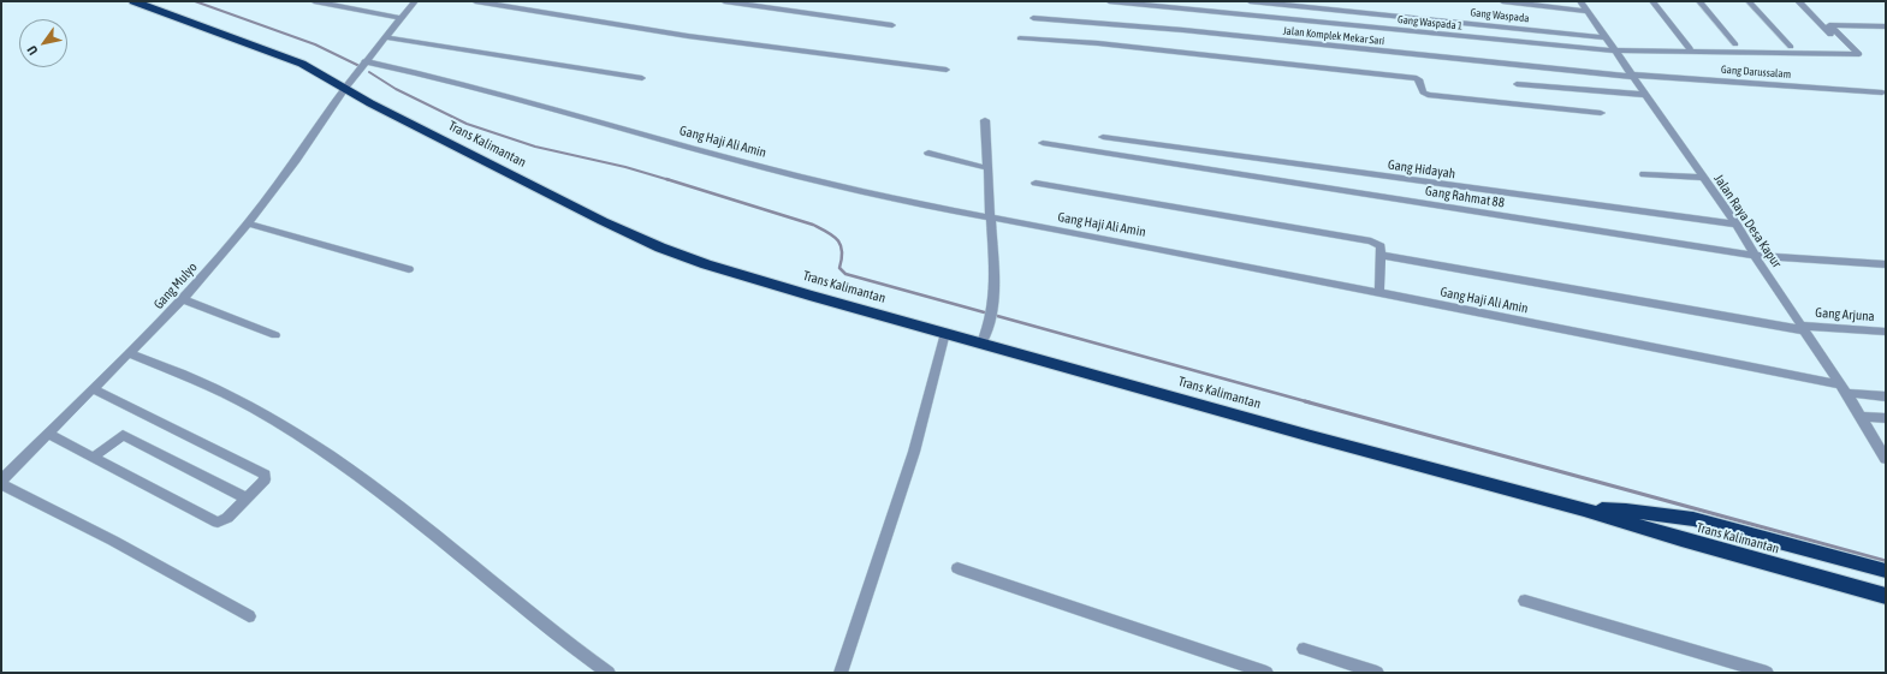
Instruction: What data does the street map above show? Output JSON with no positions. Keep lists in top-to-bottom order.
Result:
{
  "streets": {
    "highway": ["Trans Kalimantan"],
    "street": [
      "Gang Waspada",
      "Gang Waspada 1",
      "Jalan Komplek Mekar Sari",
      "Gang Darussalam",
      "Gang Haji Ali Amin",
      "Gang Hidayah",
      "Gang Rahmat 88",
      "Jalan Raya Desa Kapur",
      "Gang Mulyo",
      "Gang Arjuna"
    ]
  },
  "crossings": [
    ["Gang Waspada", "Jalan Raya Desa Kapur"],
    ["Gang Waspada 1", "Jalan Raya Desa Kapur"],
    ["Jalan Komplek Mekar Sari", "Gang Darussalam"],
    ["Jalan Komplek Mekar Sari", "Jalan Raya Desa Kapur"],
    ["Gang Darussalam", "Jalan Raya Desa Kapur"],
    ["Gang Haji Ali Amin", "Jalan Raya Desa Kapur"],
    ["Gang Haji Ali Amin", "Gang Mulyo"],
    ["Trans Kalimantan", "Gang Mulyo"],
    ["Gang Hidayah", "Jalan Raya Desa Kapur"],
    ["Gang Rahmat 88", "Jalan Raya Desa Kapur"],
    ["Jalan Raya Desa Kapur", "Gang Arjuna"]
  ],
  "north": "bottom left"
}
